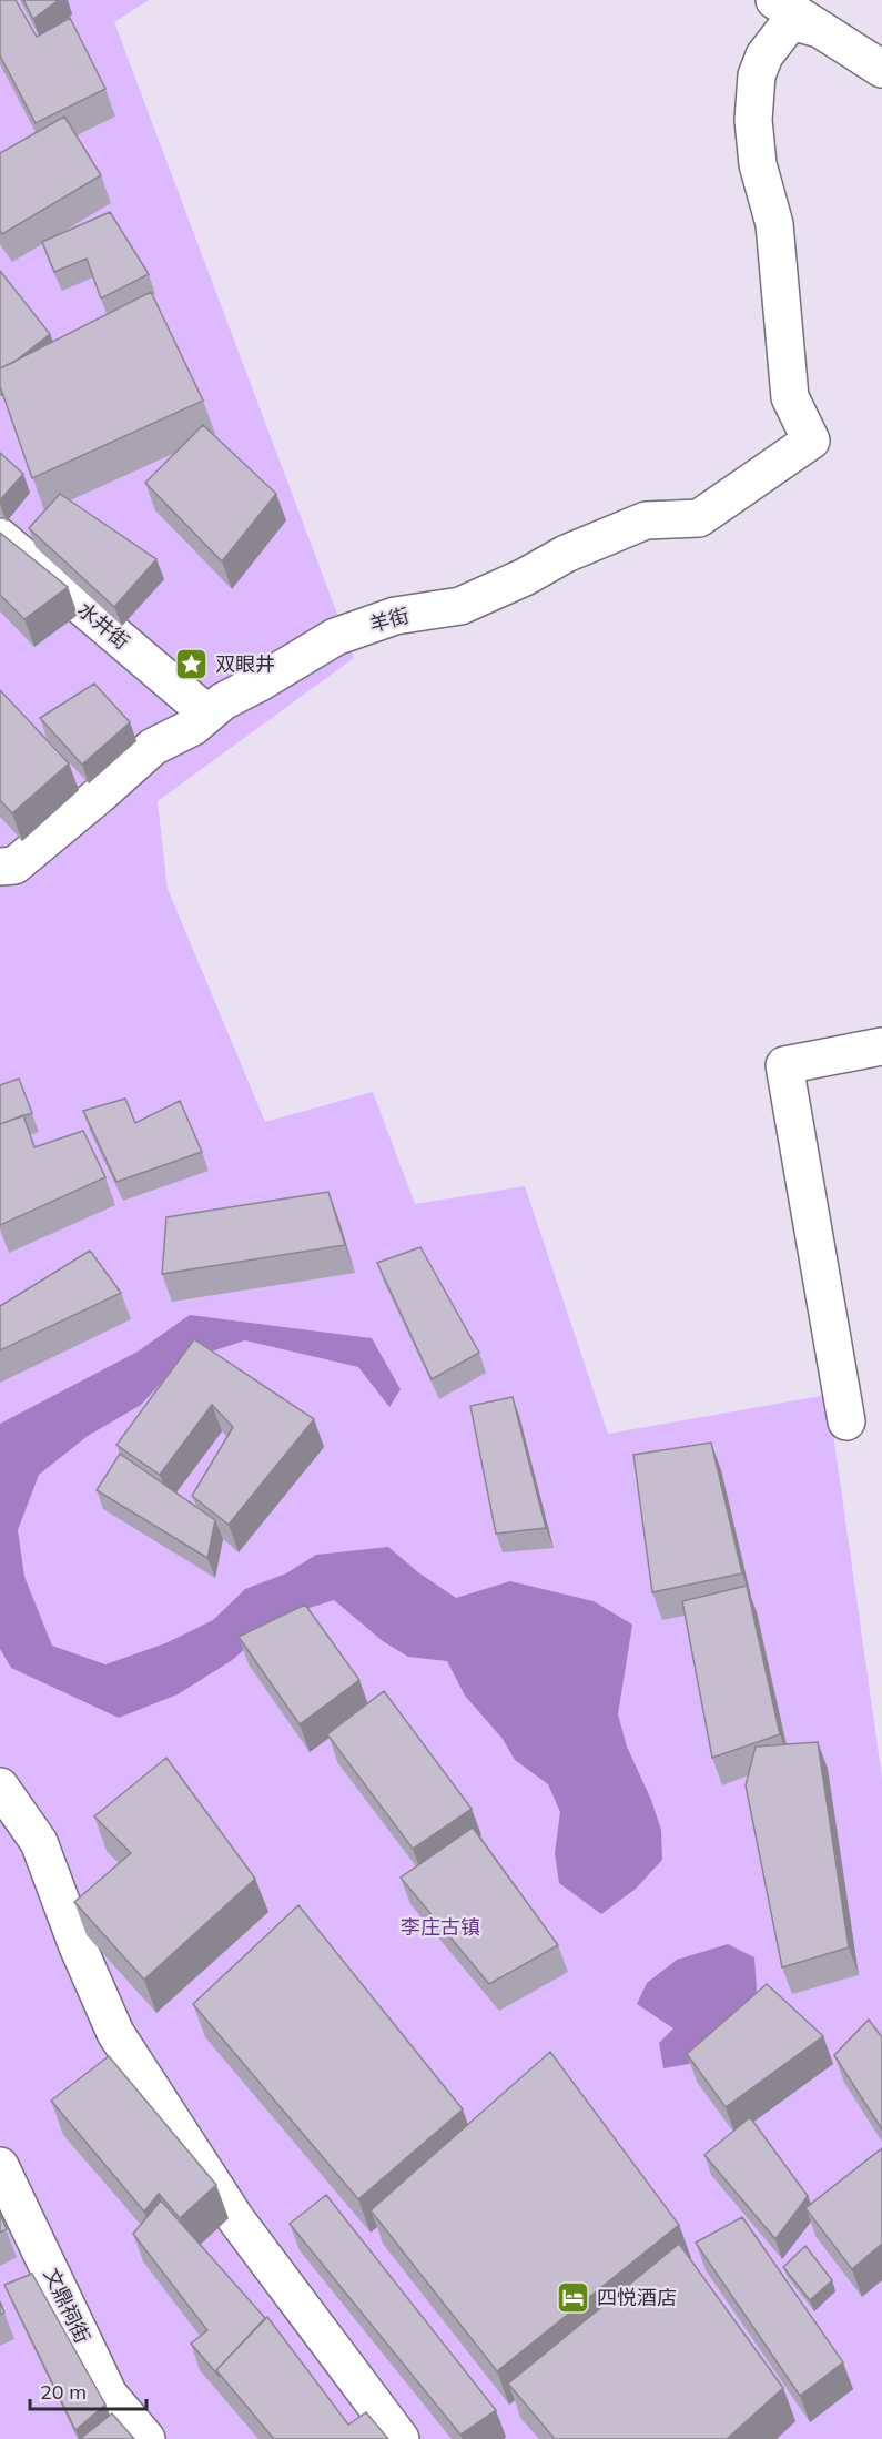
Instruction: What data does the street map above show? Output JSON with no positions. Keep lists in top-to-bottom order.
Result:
{
  "streets": {
    "lane": ["羊街", "水井街", "文鼎祠街"]
  },
  "crossings": [
    ["羊街", "水井街"]
  ],
  "parks": ["李庄古镇"],
  "places": {
    "place": ["双眼井"],
    "hotel": ["四悦酒店"]
  },
  "scale_bar": "20 m"
}
